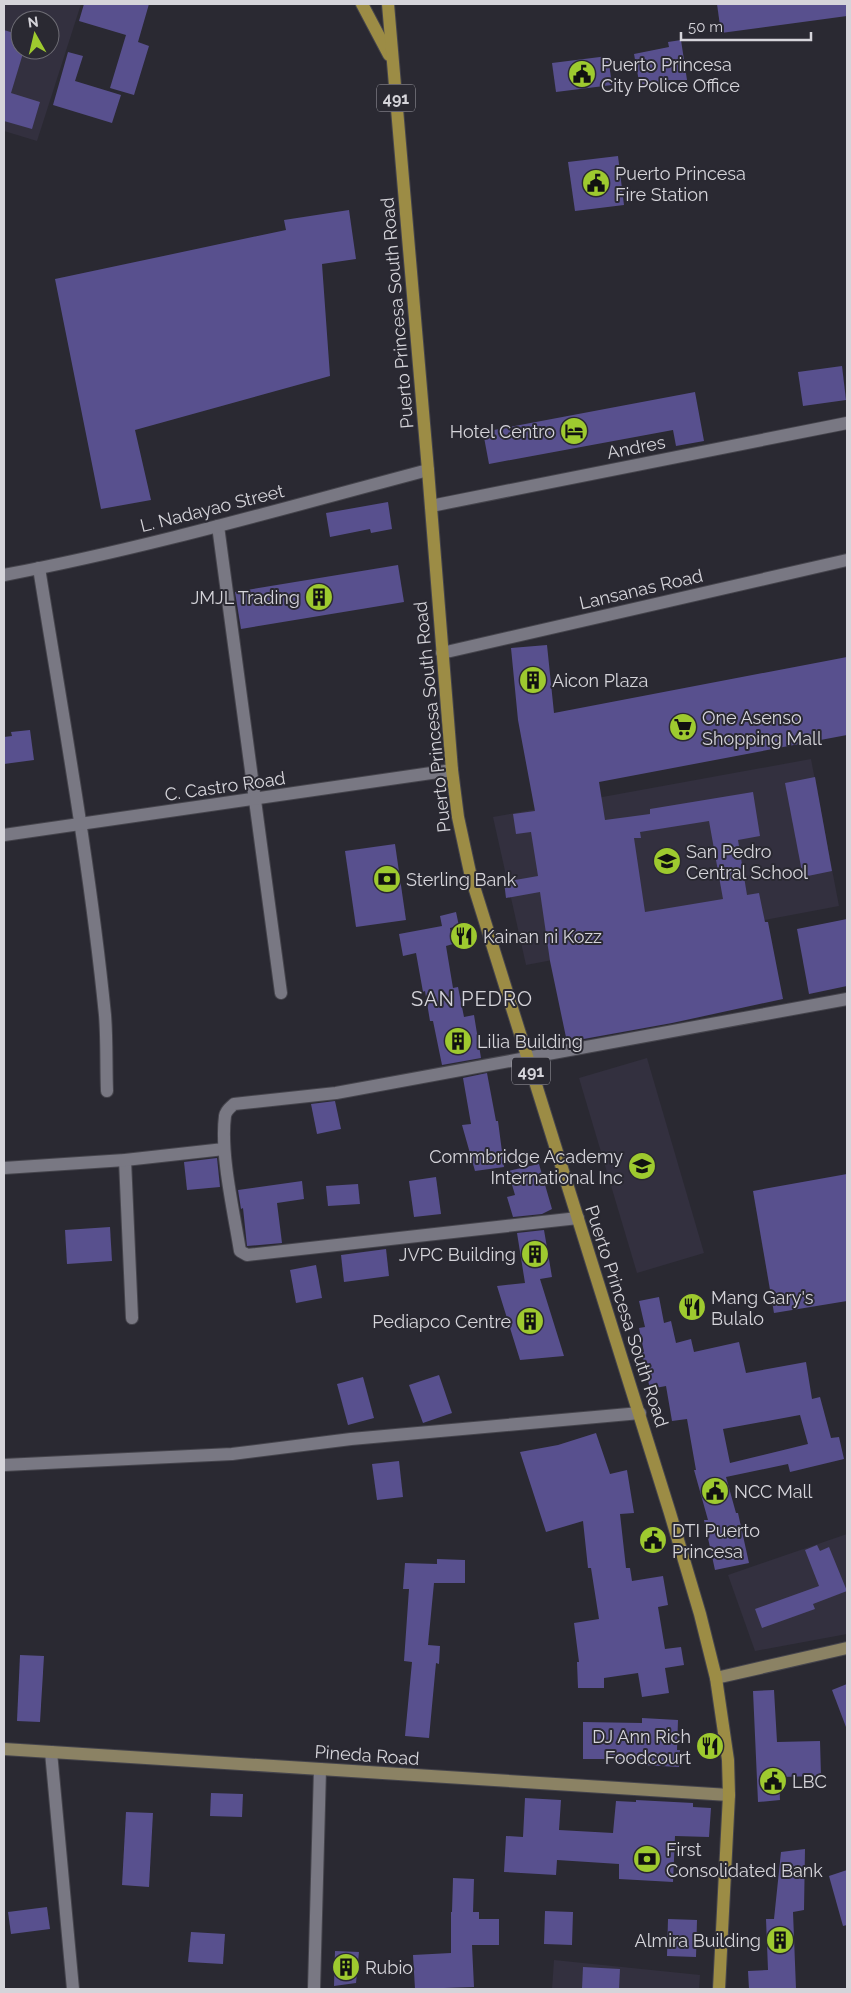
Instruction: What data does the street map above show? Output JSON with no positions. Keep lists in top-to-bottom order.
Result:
{
  "streets": {
    "main road": ["491", "Puerto Princesa South Road"],
    "street": [
      "Andres",
      "L. Nadayao Street",
      "Lansanas Road",
      "C. Castro Road",
      "Pineda Road"
    ]
  },
  "crossings": [
    ["Puerto Princesa South Road", "Andres"],
    ["Puerto Princesa South Road", "L. Nadayao Street"],
    ["Puerto Princesa South Road", "Lansanas Road"],
    ["Puerto Princesa South Road", "C. Castro Road"],
    ["Puerto Princesa South Road", "Pineda Road"]
  ],
  "districts": ["SAN PEDRO"],
  "places": {
    "public building": [
      "Puerto Princesa City Police Office",
      "Puerto Princesa Fire Station",
      "NCC Mall",
      "DTI Puerto Princesa",
      "LBC"
    ],
    "hotel": ["Hotel Centro"],
    "building": [
      "JMJL Trading",
      "Aicon Plaza",
      "Lilia Building",
      "JVPC Building",
      "Pediapco Centre",
      "Almira Building",
      "Rubio"
    ],
    "supermarket": ["One Asenso Shopping Mall"],
    "school or university": ["San Pedro Central School", "Commbridge Academy International Inc"],
    "bank": ["Sterling Bank", "First Consolidated Bank"],
    "restaurant": ["Kainan ni Kozz", "Mang Gary's Bulalo", "DJ Ann Rich Foodcourt"]
  },
  "scale_bar": "50 m",
  "north": "top"
}
